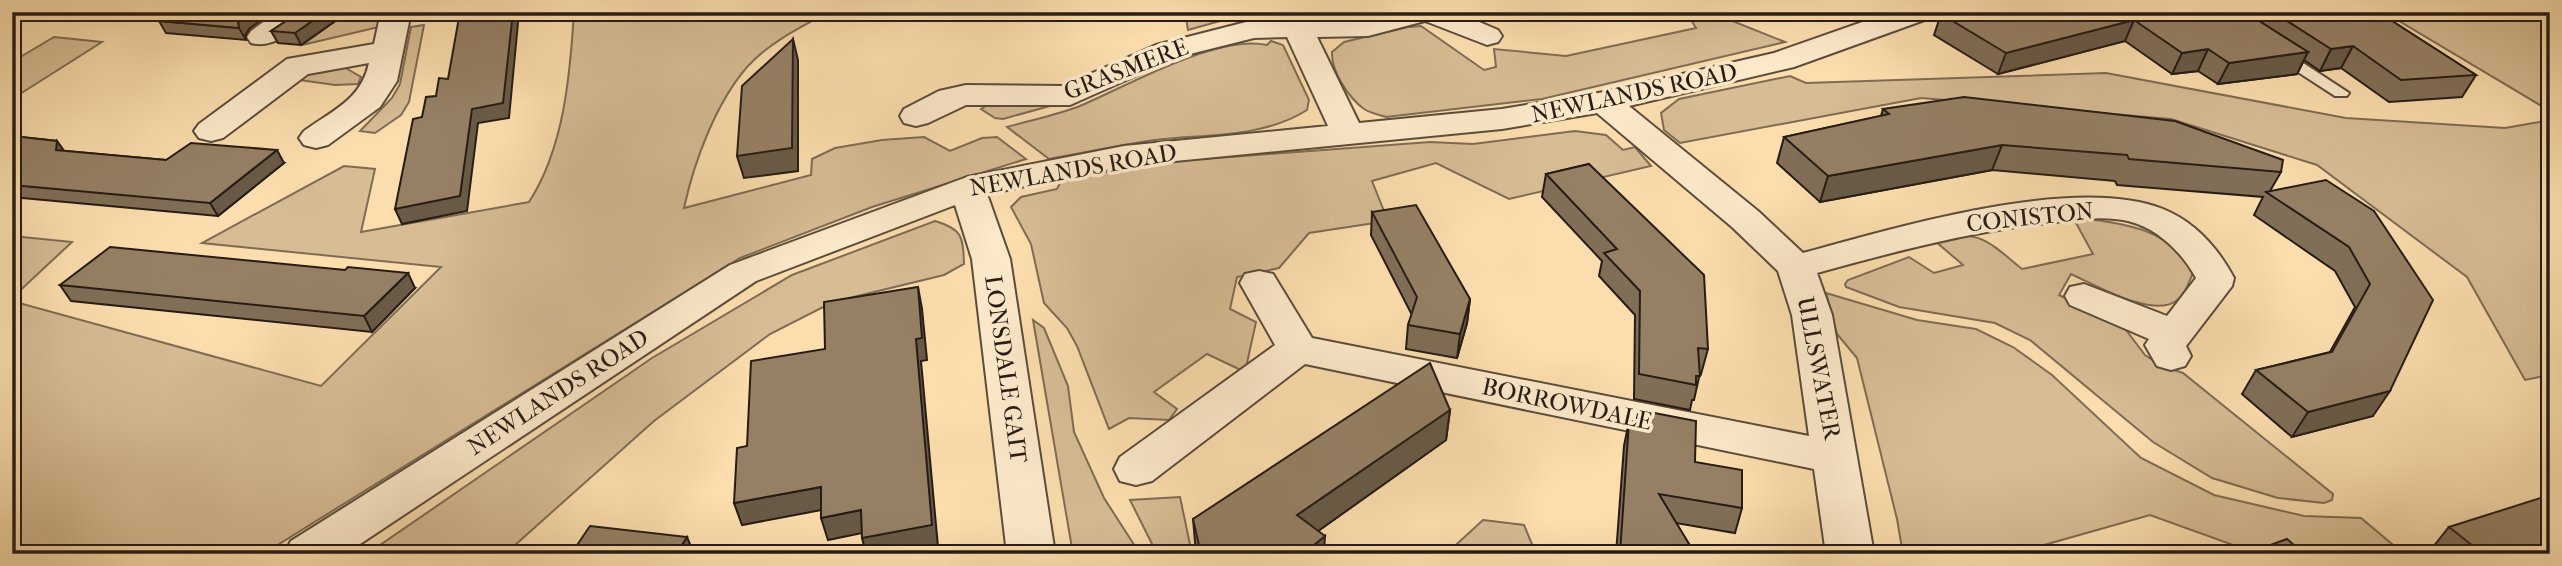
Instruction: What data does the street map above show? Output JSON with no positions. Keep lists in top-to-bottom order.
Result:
{
  "streets": {
    "street": [
      "GRASMERE",
      "NEWLANDS ROAD",
      "CONISTON",
      "ULLSWATER",
      "LONSDALE GAIT",
      "BORROWDALE"
    ]
  },
  "crossings": [
    ["NEWLANDS ROAD", "ULLSWATER"],
    ["NEWLANDS ROAD", "LONSDALE GAIT"],
    ["CONISTON", "ULLSWATER"],
    ["ULLSWATER", "BORROWDALE"]
  ]
}
